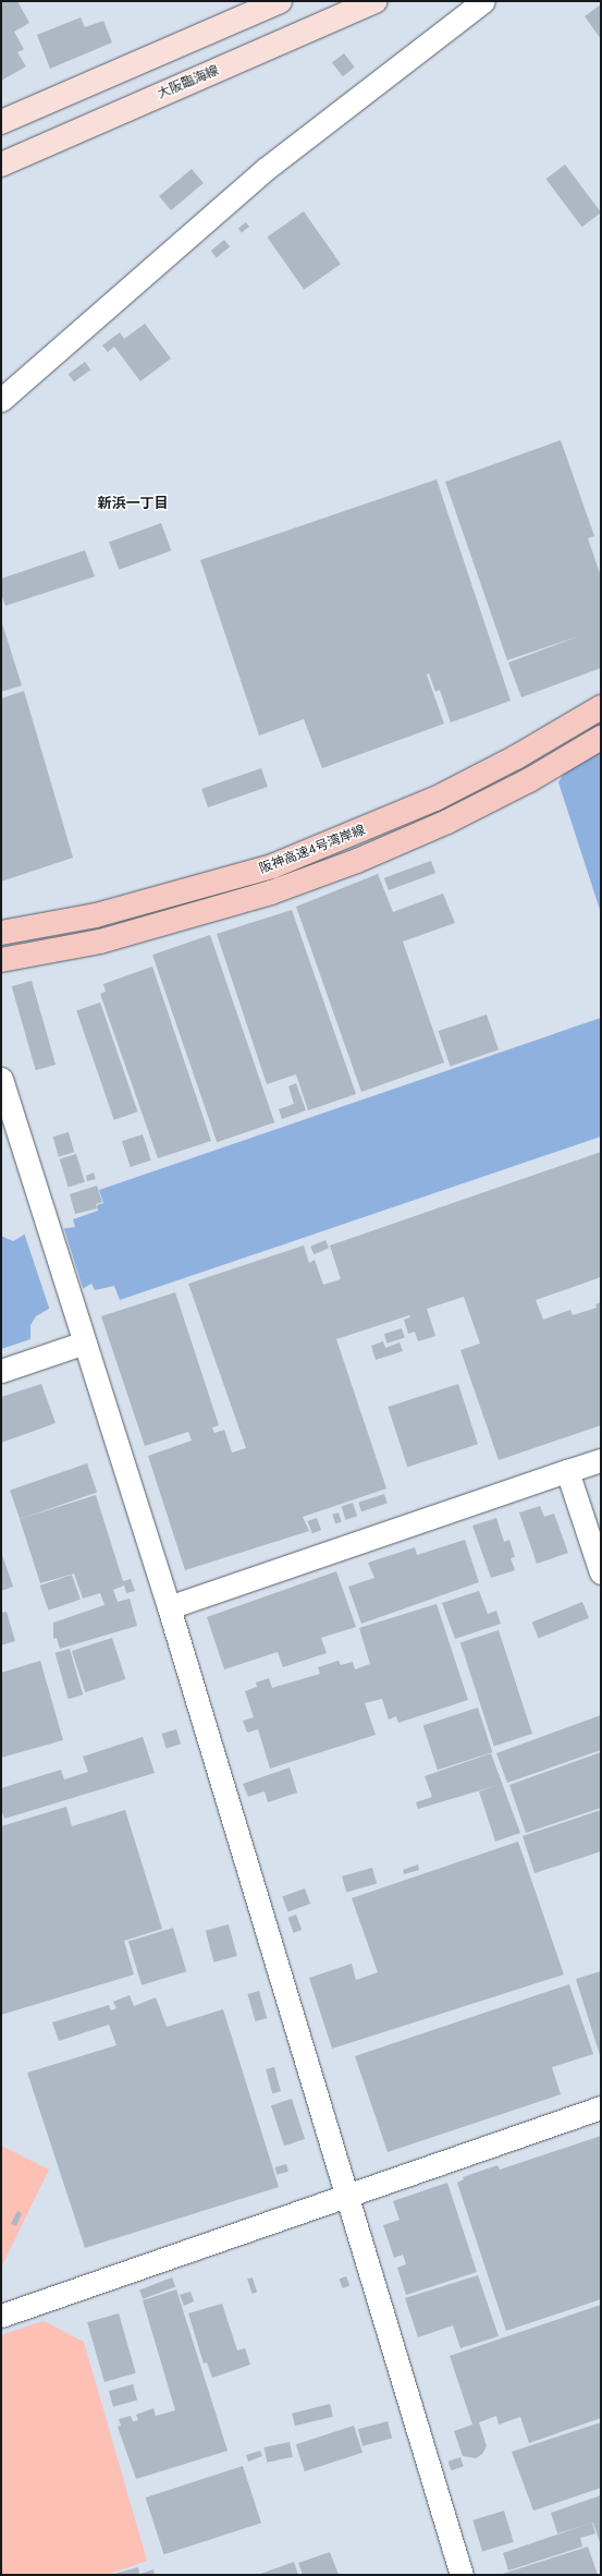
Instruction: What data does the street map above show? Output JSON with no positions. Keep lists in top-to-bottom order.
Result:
{
  "streets": {
    "highway": ["阪神高速4号湾岸線"],
    "main road": ["大阪臨海線"]
  },
  "districts": ["新浜一丁目"]
}
